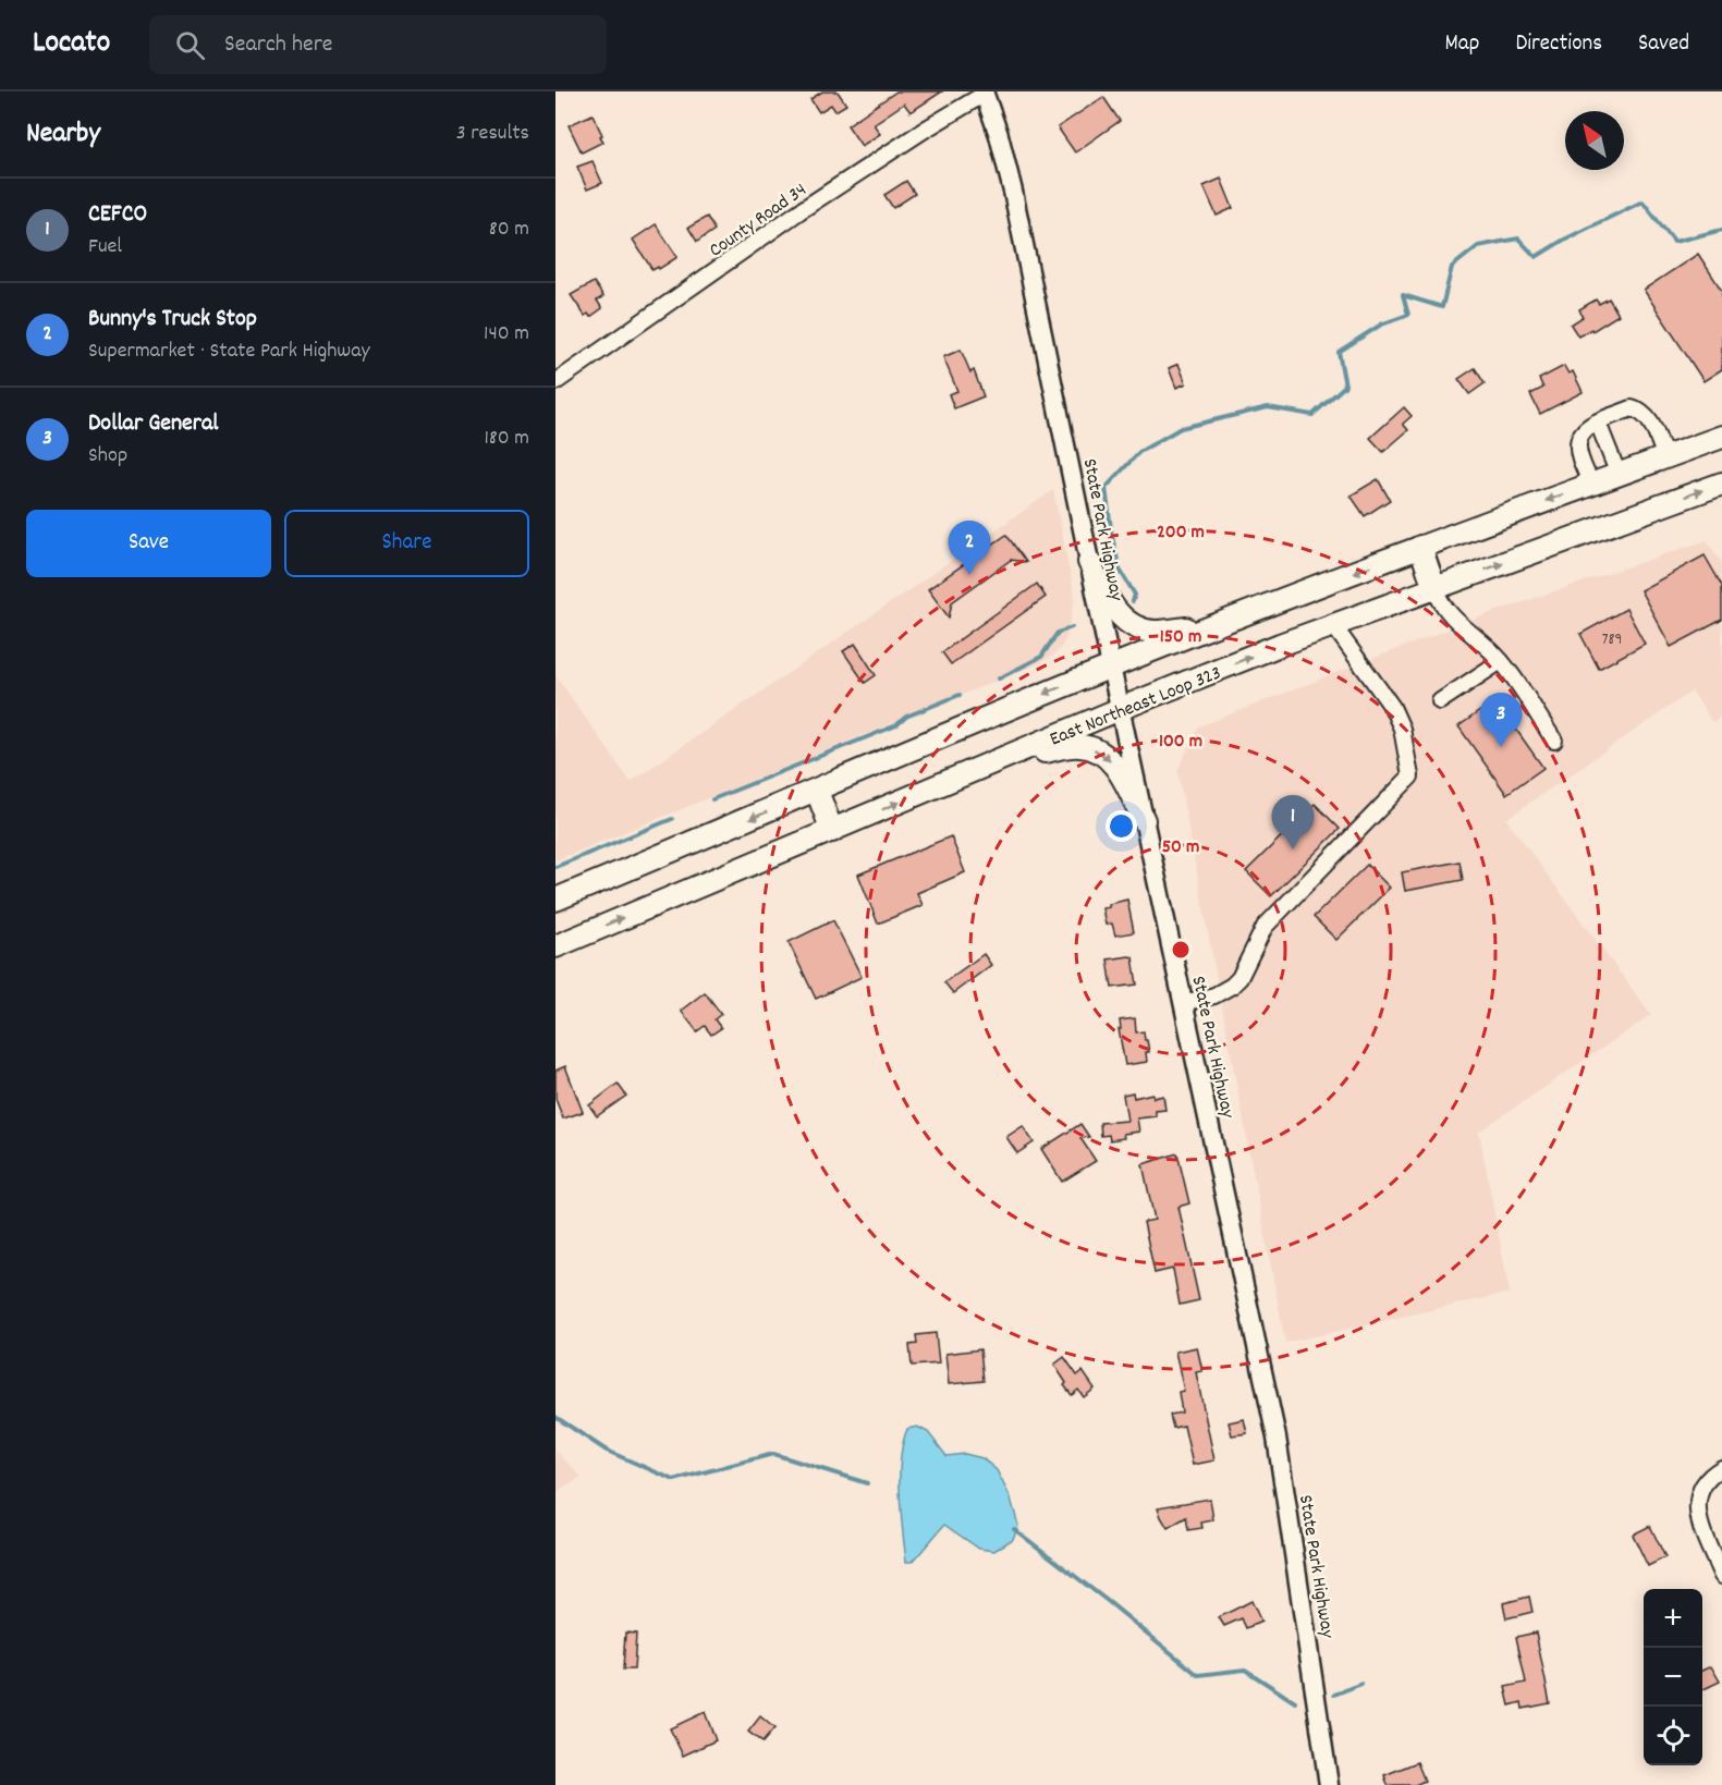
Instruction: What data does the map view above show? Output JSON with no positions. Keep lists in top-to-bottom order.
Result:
{
  "streets": {
    "highway": ["East Northeast Loop 323"],
    "main road": ["State Park Highway"],
    "street": ["County Road 34"]
  },
  "crossings": [
    ["County Road 34", "State Park Highway"],
    ["State Park Highway", "East Northeast Loop 323"]
  ],
  "house_numbers": ["789"],
  "north": "top left",
  "page": {
    "header": "Locato",
    "search": "Search here",
    "nav": ["Map", "Directions", "Saved"],
    "heading": ["Nearby", "3 results"],
    "list": [
      {
        "mark": "1",
        "name": "CEFCO",
        "note": "Fuel",
        "value": "80 m"
      },
      {
        "mark": "2",
        "name": "Bunny's Truck Stop",
        "note": "Supermarket · State Park Highway",
        "value": "140 m"
      },
      {
        "mark": "3",
        "name": "Dollar General",
        "note": "Shop",
        "value": "180 m"
      }
    ],
    "buttons": ["Save", "Share"],
    "pins": ["2", "3", "1"],
    "map_buttons": ["+", "−"]
  },
  "rings": [
    "200 m",
    "150 m",
    "100 m",
    "50 m"
  ]
}
